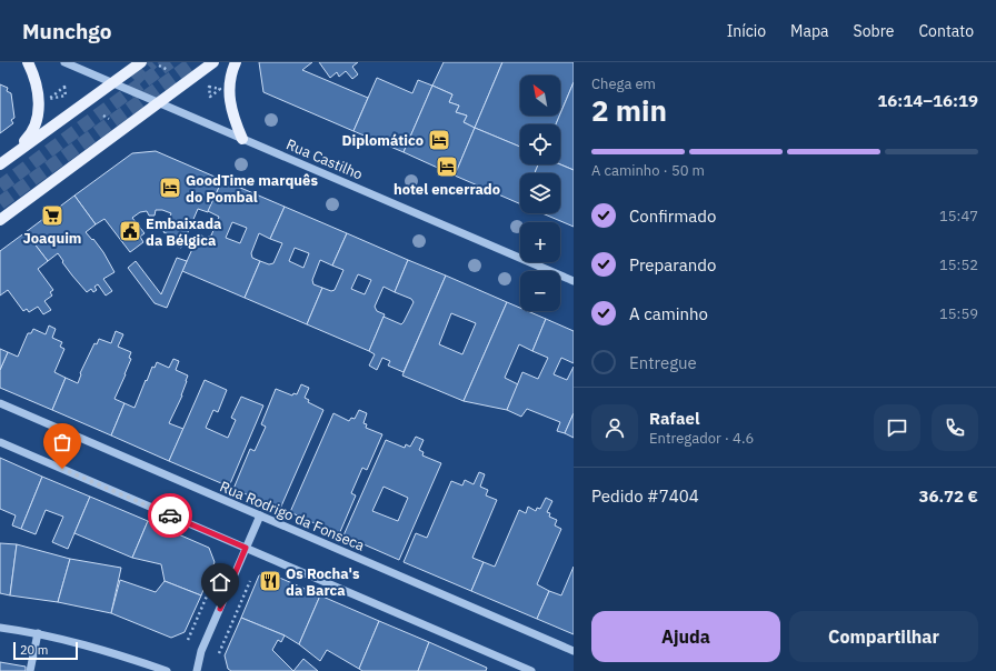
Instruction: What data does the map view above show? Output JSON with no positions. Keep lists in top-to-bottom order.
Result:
{
  "streets": {
    "street": ["Rua Castilho", "Rua Rodrigo da Fonseca"]
  },
  "places": {
    "hotel": ["Diplomático", "hotel encerrado", "GoodTime marquês do Pombal"],
    "supermarket": ["Joaquim"],
    "public building": ["Embaixada da Bélgica"],
    "restaurant": ["Os Rocha's da Barca"]
  },
  "scale_bar": "20 m",
  "north": "top left",
  "page": {
    "header": "Munchgo",
    "nav": [
      "Início",
      "Mapa",
      "Sobre",
      "Contato"
    ],
    "heading": ["2 min", "Chega em", "16:14–16:19"],
    "panel": [
      "Rafael",
      "Entregador · 4.6",
      "Pedido #7404",
      "36.72 €"
    ],
    "map_buttons": ["+", "−"],
    "bar": "A caminho · 50 m",
    "list": [
      ["Confirmado", "15:47"],
      ["Preparando", "15:52"],
      ["A caminho", "15:59"],
      "Entregue"
    ],
    "buttons": ["Ajuda", "Compartilhar"],
    "scale": "20 m"
  }
}
